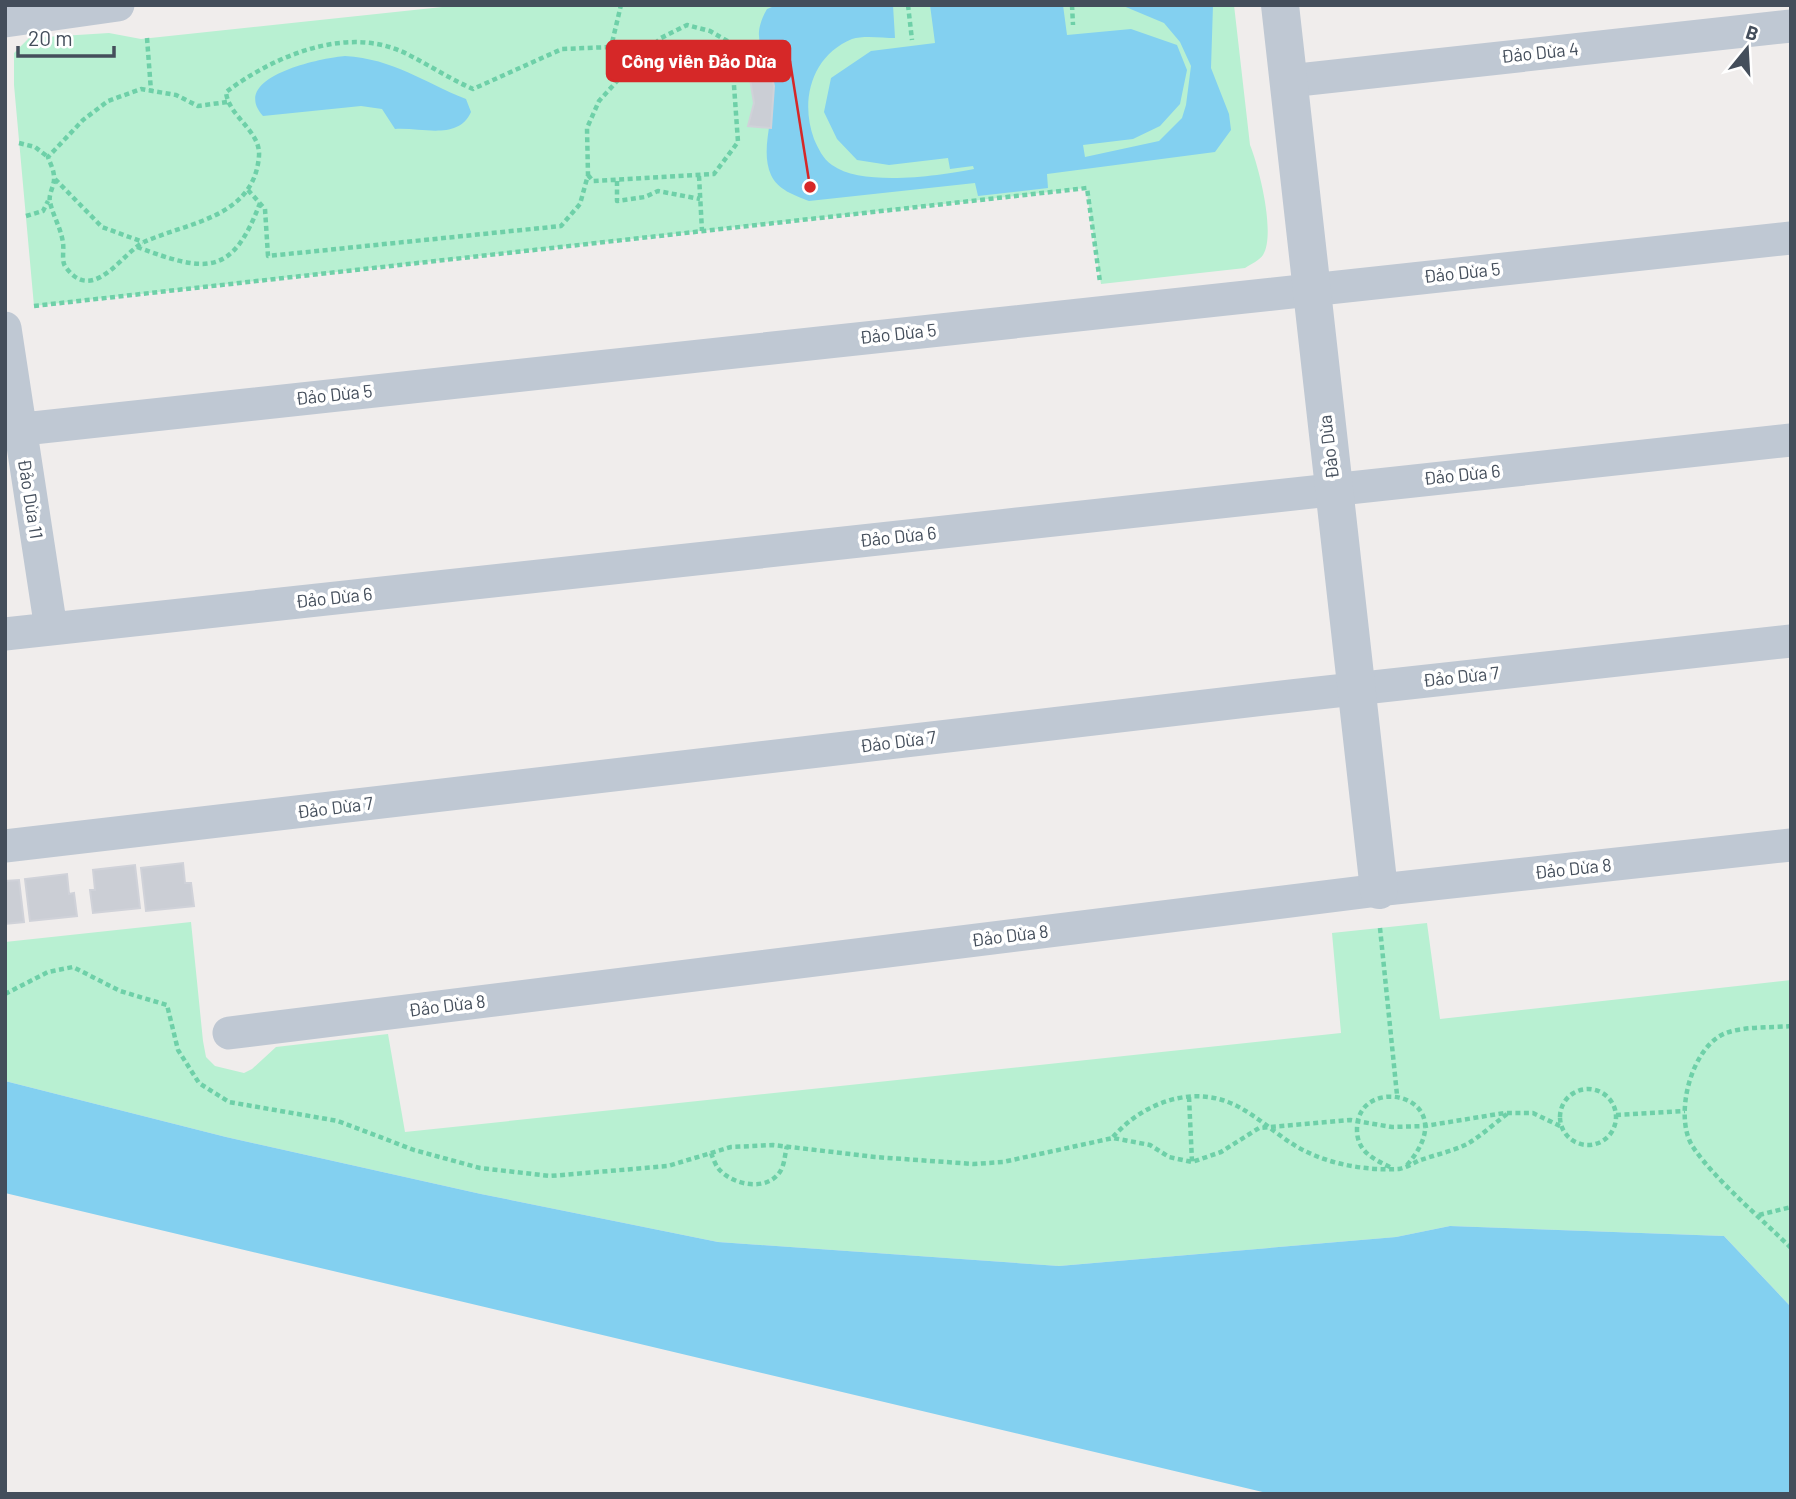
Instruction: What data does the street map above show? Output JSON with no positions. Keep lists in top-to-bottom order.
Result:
{
  "streets": {
    "street": [
      "Đảo Dừa 4",
      "Đảo Dừa 5",
      "Đảo Dừa",
      "Đảo Dừa 6",
      "Đảo Dừa 11",
      "Đảo Dừa 7",
      "Đảo Dừa 8"
    ]
  },
  "crossings": [
    ["Đảo Dừa 4", "Đảo Dừa"],
    ["Đảo Dừa 5", "Đảo Dừa"],
    ["Đảo Dừa 5", "Đảo Dừa 11"],
    ["Đảo Dừa", "Đảo Dừa 6"],
    ["Đảo Dừa", "Đảo Dừa 7"],
    ["Đảo Dừa", "Đảo Dừa 8"],
    ["Đảo Dừa 6", "Đảo Dừa 11"]
  ],
  "places": ["Công viên Đảo Dừa"],
  "scale_bar": "20 m",
  "north": "top"
}
